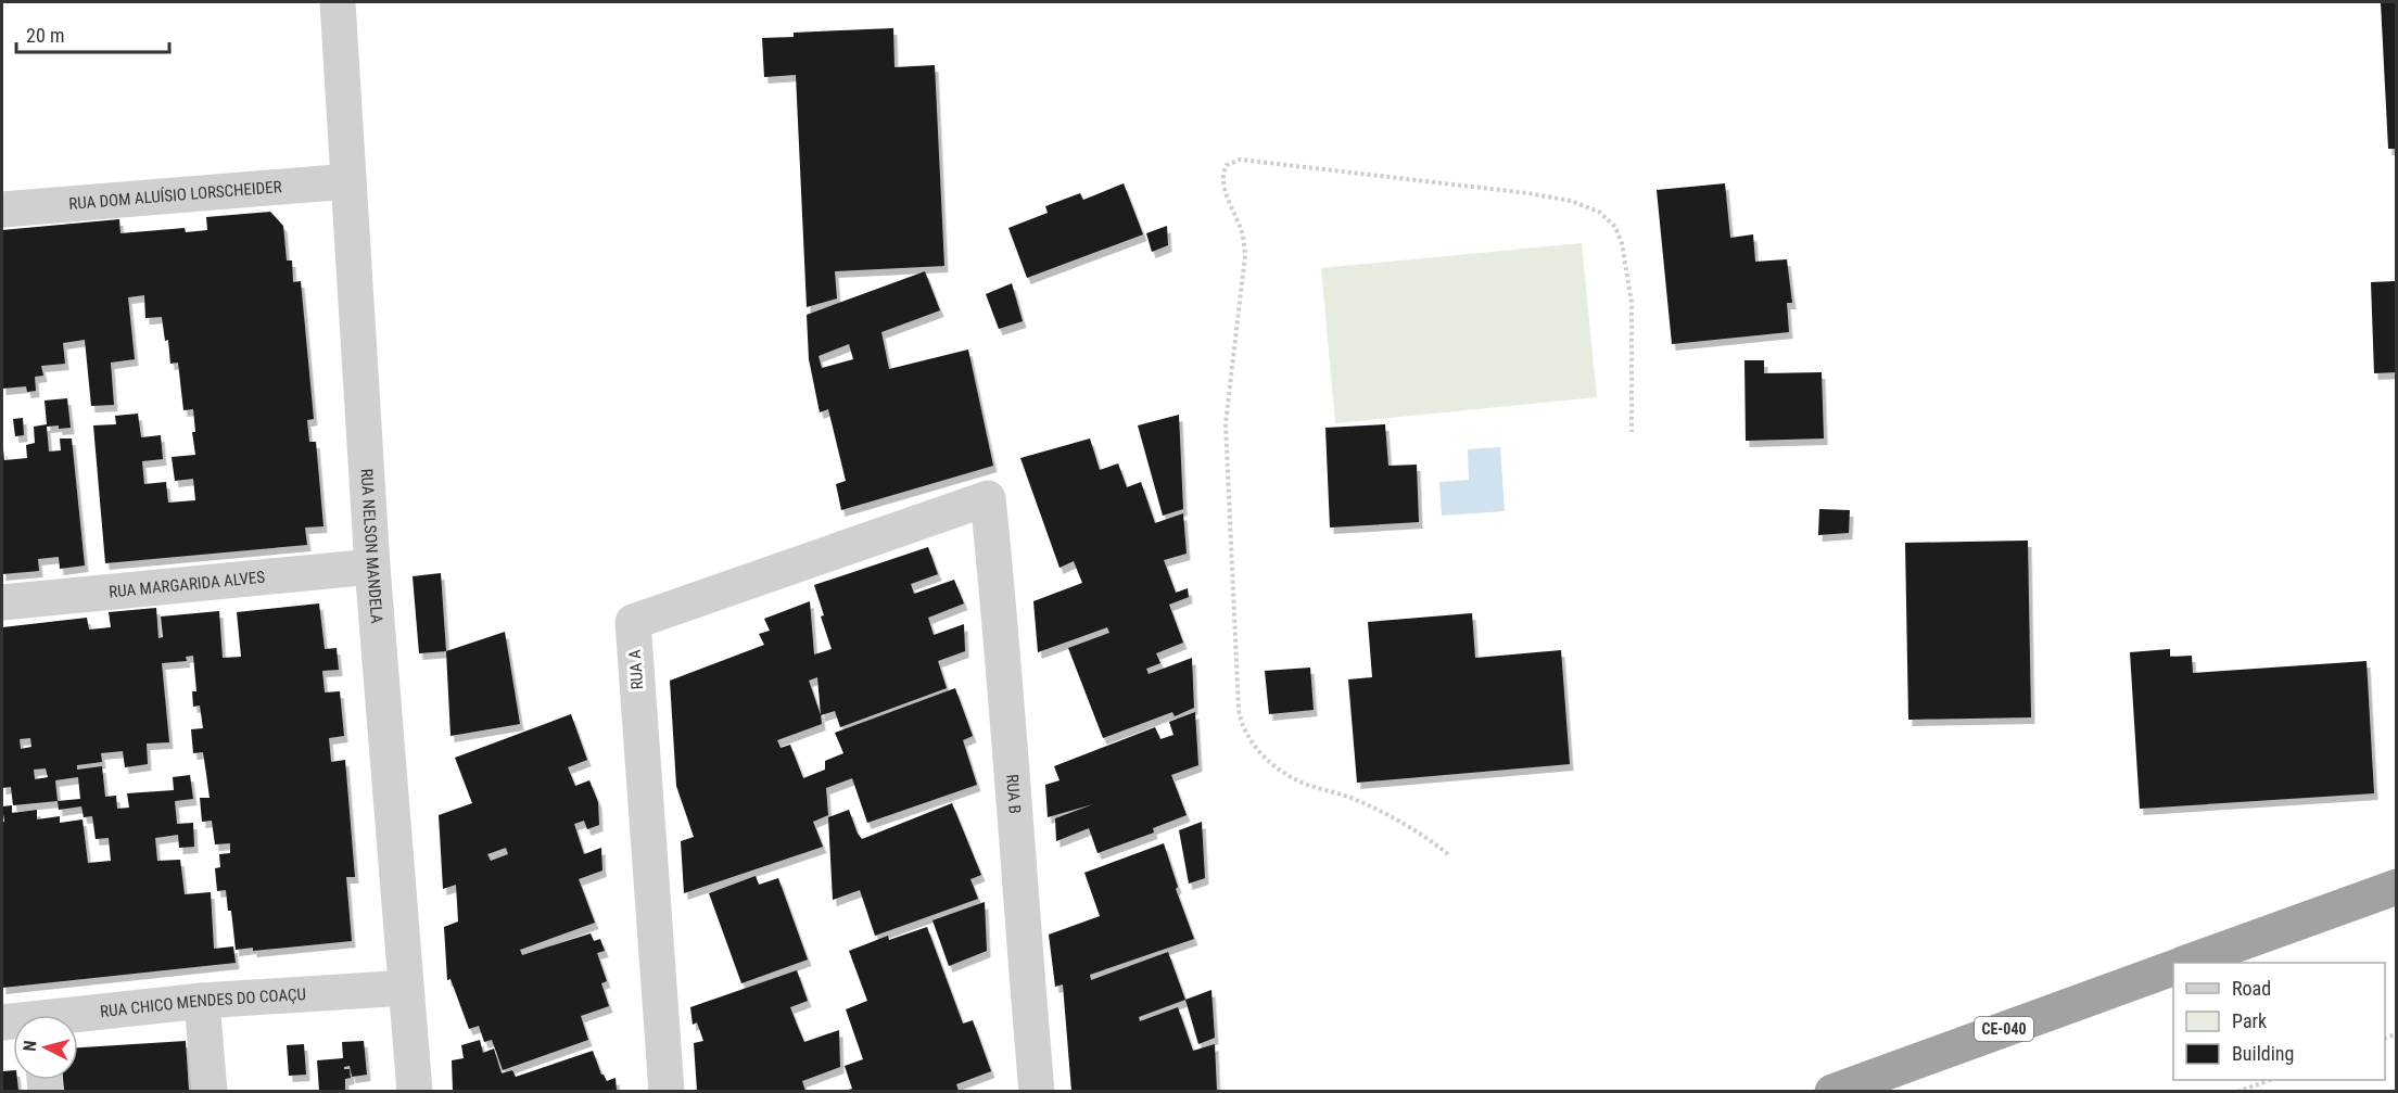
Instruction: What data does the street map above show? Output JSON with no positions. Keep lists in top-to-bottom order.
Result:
{
  "streets": {
    "highway": ["CE-040"],
    "street": [
      "RUA DOM ALUÍSIO LORSCHEIDER",
      "RUA NELSON MANDELA",
      "RUA MARGARIDA ALVES",
      "RUA A",
      "RUA B",
      "RUA CHICO MENDES DO COAÇU"
    ]
  },
  "crossings": [
    ["RUA DOM ALUÍSIO LORSCHEIDER", "RUA NELSON MANDELA"],
    ["RUA NELSON MANDELA", "RUA MARGARIDA ALVES"],
    ["RUA NELSON MANDELA", "RUA CHICO MENDES DO COAÇU"],
    ["RUA A", "RUA B"]
  ],
  "legend": ["Road", "Park", "Building"],
  "scale_bar": "20 m",
  "north": "left"
}
